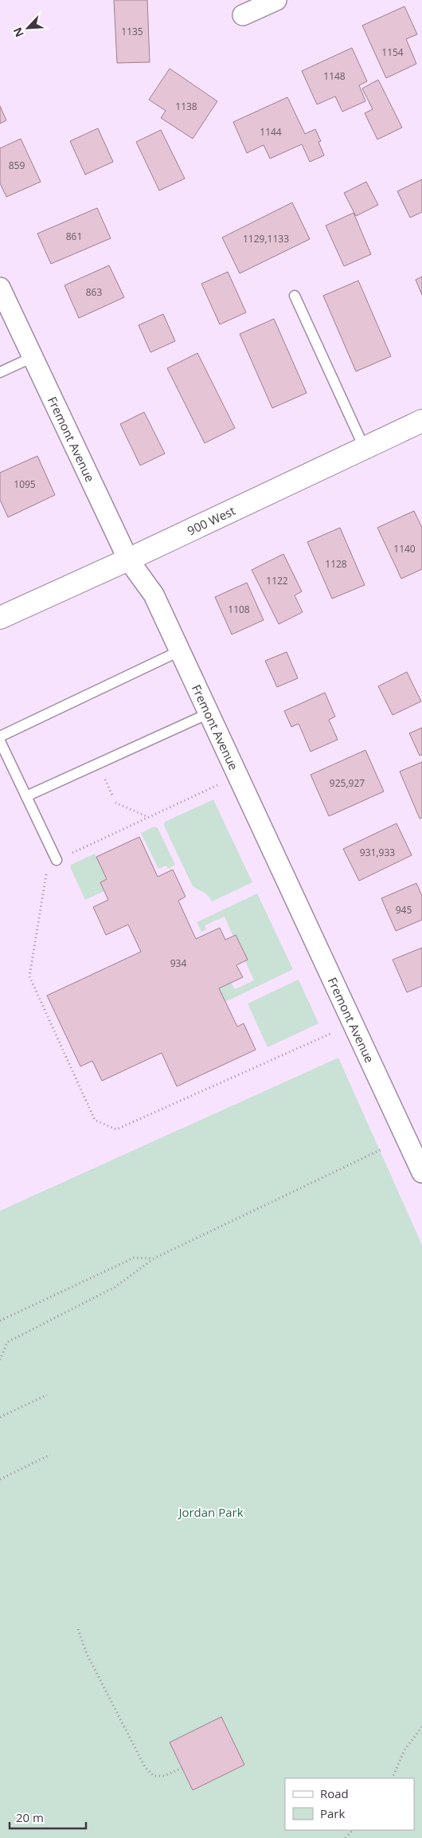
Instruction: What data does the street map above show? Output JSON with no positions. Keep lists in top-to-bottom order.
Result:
{
  "streets": {
    "main road": ["900 West"],
    "street": ["Fremont Avenue"]
  },
  "crossings": [
    ["Fremont Avenue", "900 West"]
  ],
  "parks": ["Jordan Park"],
  "house_numbers": [
    "1135",
    "1154",
    "1148",
    "1138",
    "1144",
    "859",
    "861",
    "1129,1133",
    "863",
    "1095",
    "1140",
    "1128",
    "1122",
    "1108",
    "925,927",
    "931,933",
    "945",
    "934"
  ],
  "legend": ["Road", "Park"],
  "scale_bar": "20 m",
  "north": "bottom left"
}
